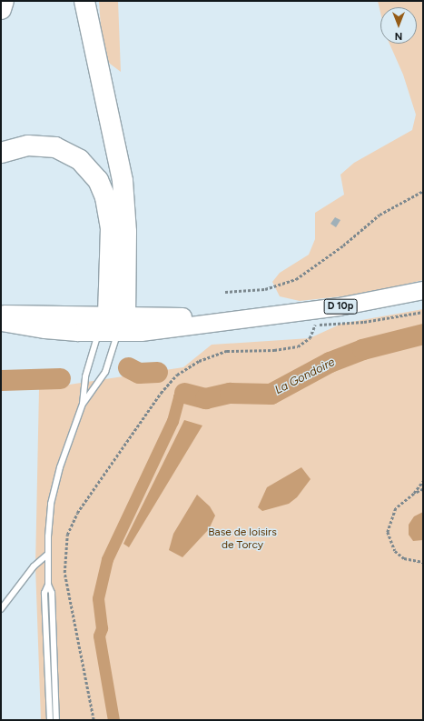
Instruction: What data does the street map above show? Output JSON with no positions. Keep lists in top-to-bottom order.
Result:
{
  "streets": {
    "main road": ["D 10p"]
  },
  "water": ["La Gondoire"],
  "parks": ["Base de loisirs de Torcy"],
  "north": "bottom"
}
